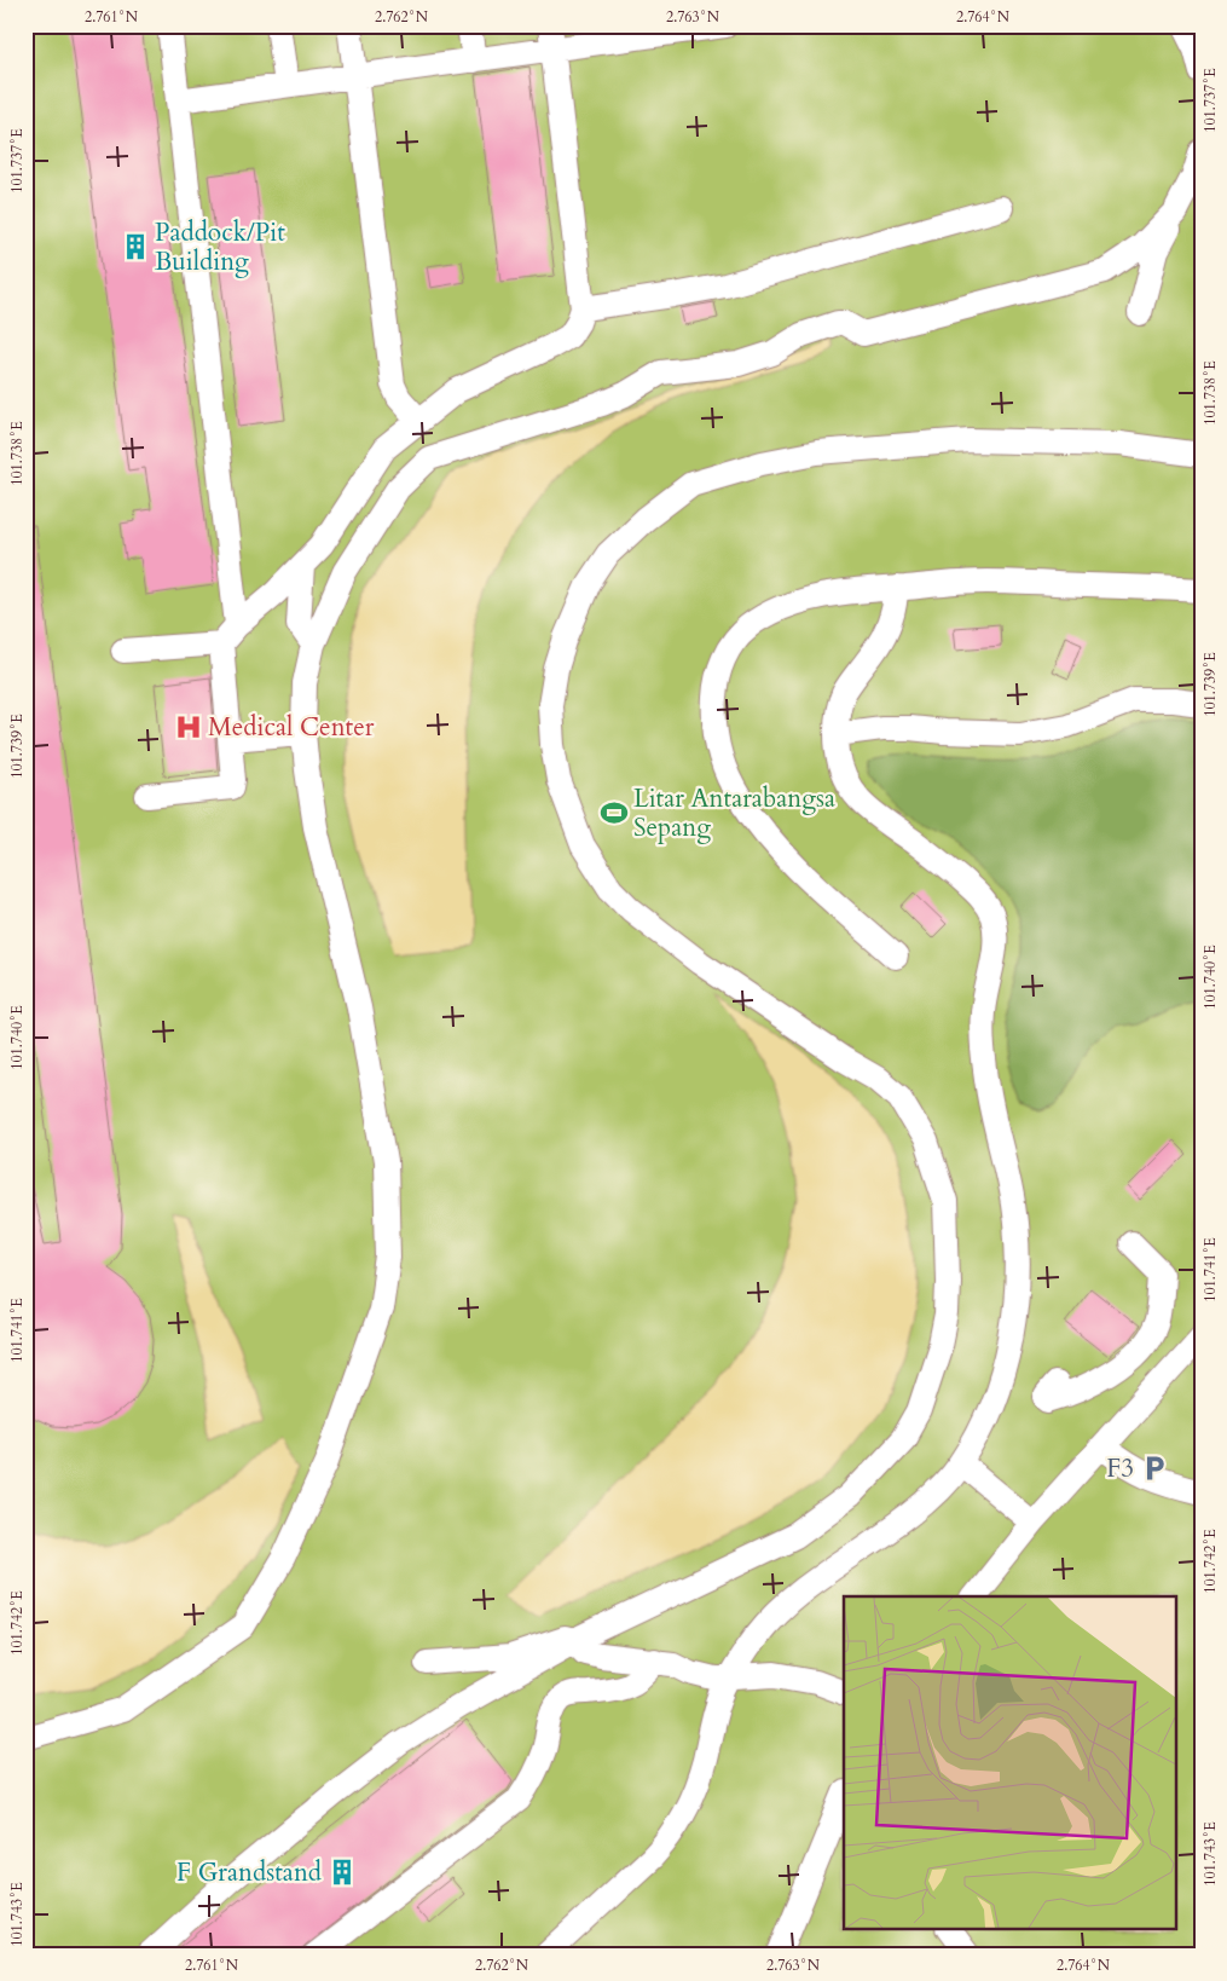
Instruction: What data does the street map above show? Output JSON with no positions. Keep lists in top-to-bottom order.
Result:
{
  "places": {
    "building": ["Paddock/Pit Building", "F Grandstand"],
    "hospital": ["Medical Center"],
    "sports": ["Litar Antarabangsa Sepang"],
    "parking": ["F3"]
  },
  "coordinates": [
    "2.761°N",
    "2.762°N",
    "2.763°N",
    "2.764°N",
    "101.737°E",
    "101.738°E",
    "101.739°E",
    "101.740°E",
    "101.741°E",
    "101.742°E",
    "101.743°E"
  ]
}
